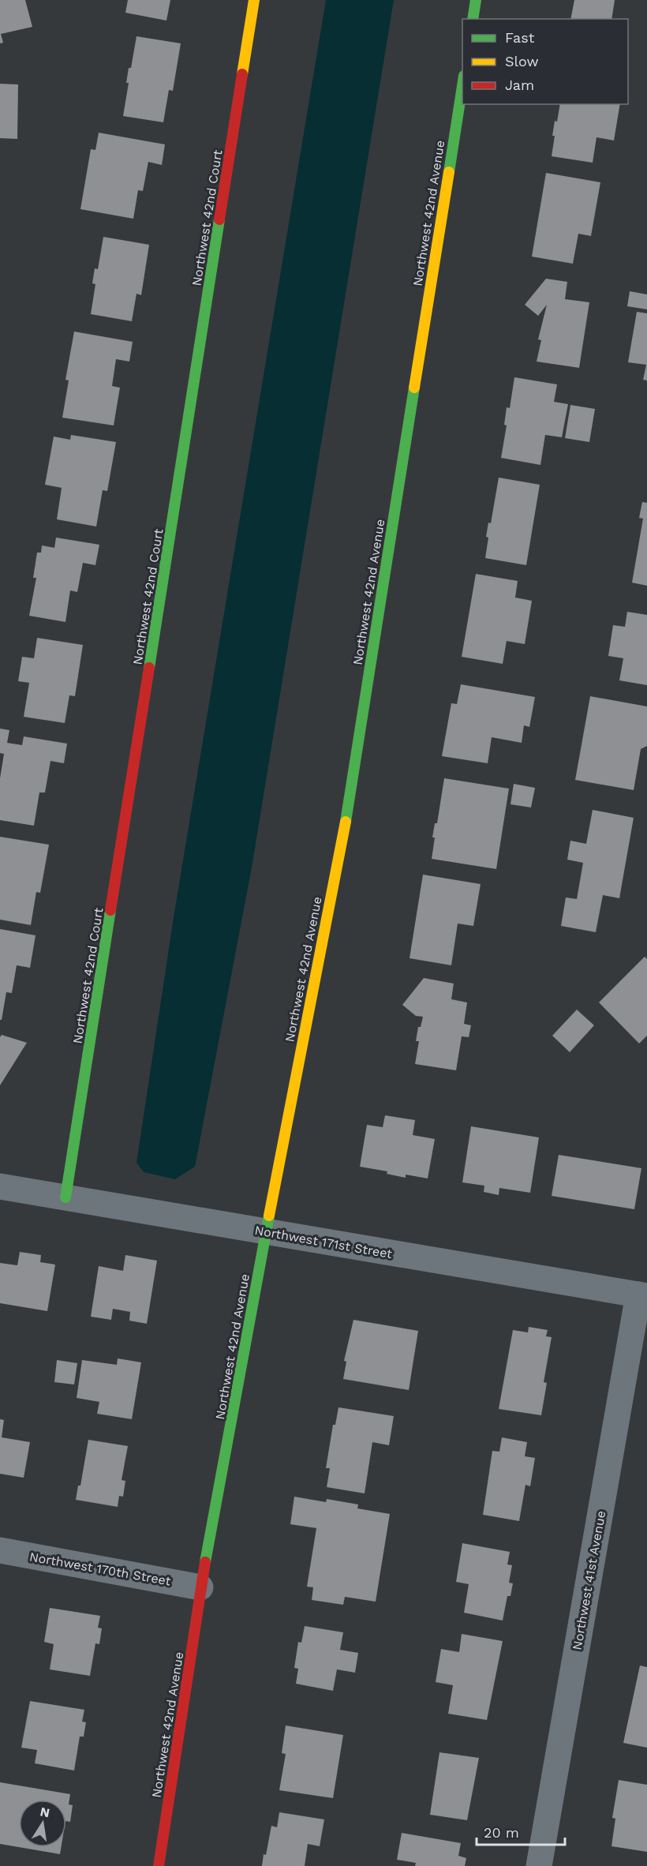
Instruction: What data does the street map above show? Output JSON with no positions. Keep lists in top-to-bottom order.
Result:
{
  "streets": {
    "street": [
      "Northwest 42nd Avenue",
      "Northwest 42nd Court",
      "Northwest 171st Street",
      "Northwest 170th Street",
      "Northwest 41st Avenue"
    ]
  },
  "crossings": [
    ["Northwest 42nd Avenue", "Northwest 171st Street"],
    ["Northwest 42nd Avenue", "Northwest 170th Street"],
    ["Northwest 42nd Court", "Northwest 171st Street"],
    ["Northwest 171st Street", "Northwest 41st Avenue"]
  ],
  "legend": ["Fast", "Slow", "Jam"],
  "scale_bar": "20 m",
  "north": "top"
}
